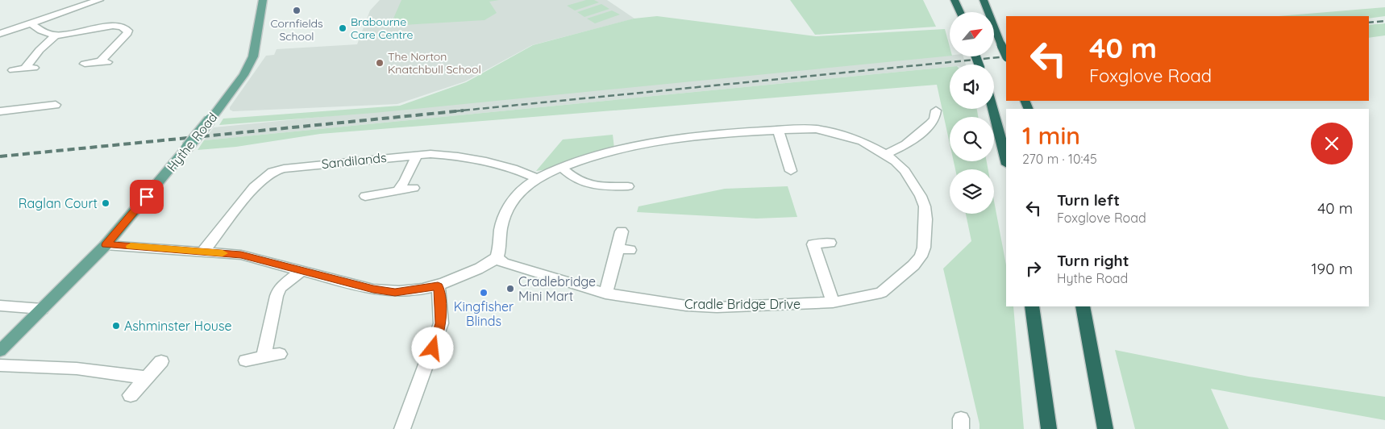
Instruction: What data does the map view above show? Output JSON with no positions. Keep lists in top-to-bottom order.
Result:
{
  "streets": {
    "main road": ["Hythe Road"],
    "street": ["Sandilands", "Cradle Bridge Drive"]
  },
  "crossings": [
    ["Sandilands", "Cradle Bridge Drive"]
  ],
  "places": [
    "Cornfields School",
    "Brabourne Care Centre",
    "The Norton Knatchbull School",
    "Raglan Court",
    "Cradlebridge Mini Mart",
    "Kingfisher Blinds",
    "Ashminster House"
  ],
  "north": "top right",
  "page": {
    "turn": ["40 m", "Foxglove Road"],
    "heading": ["1 min", "270 m · 10:45"],
    "list": [
      {
        "name": "Turn left",
        "note": "Foxglove Road",
        "value": "40 m"
      },
      {
        "name": "Turn right",
        "note": "Hythe Road",
        "value": "190 m"
      }
    ]
  }
}
